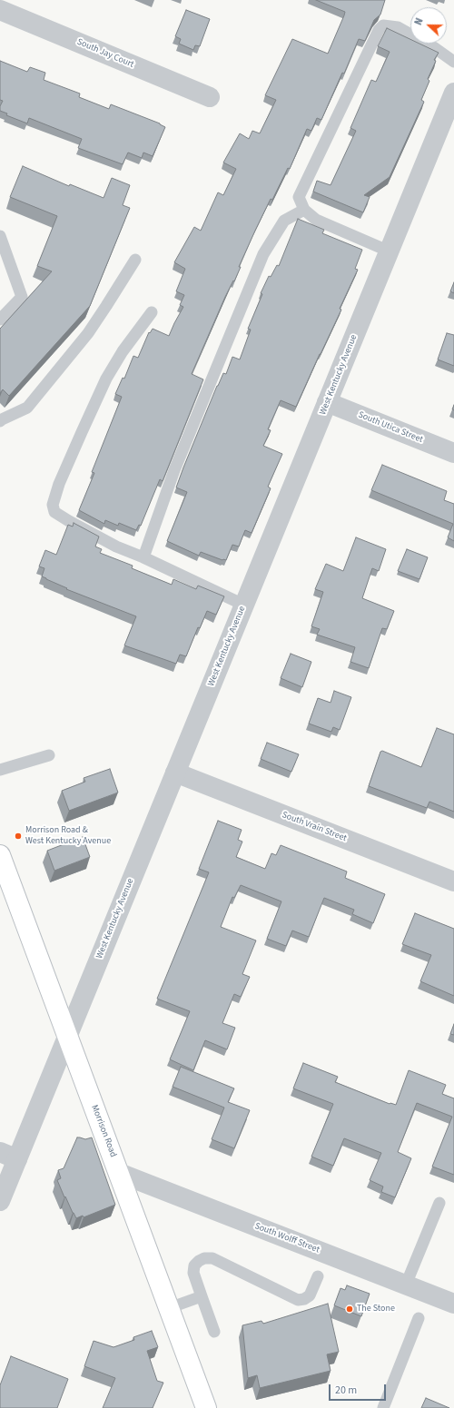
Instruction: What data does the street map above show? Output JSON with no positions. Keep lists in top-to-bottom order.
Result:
{
  "streets": {
    "main road": ["Morrison Road"],
    "street": [
      "South Jay Court",
      "West Kentucky Avenue",
      "South Utica Street",
      "South Vrain Street",
      "South Wolff Street"
    ]
  },
  "crossings": [
    ["West Kentucky Avenue", "South Utica Street"],
    ["West Kentucky Avenue", "South Vrain Street"],
    ["West Kentucky Avenue", "Morrison Road"],
    ["Morrison Road", "South Wolff Street"]
  ],
  "places": ["Morrison Road & West Kentucky Avenue", "The Stone"],
  "scale_bar": "20 m",
  "north": "left"
}
